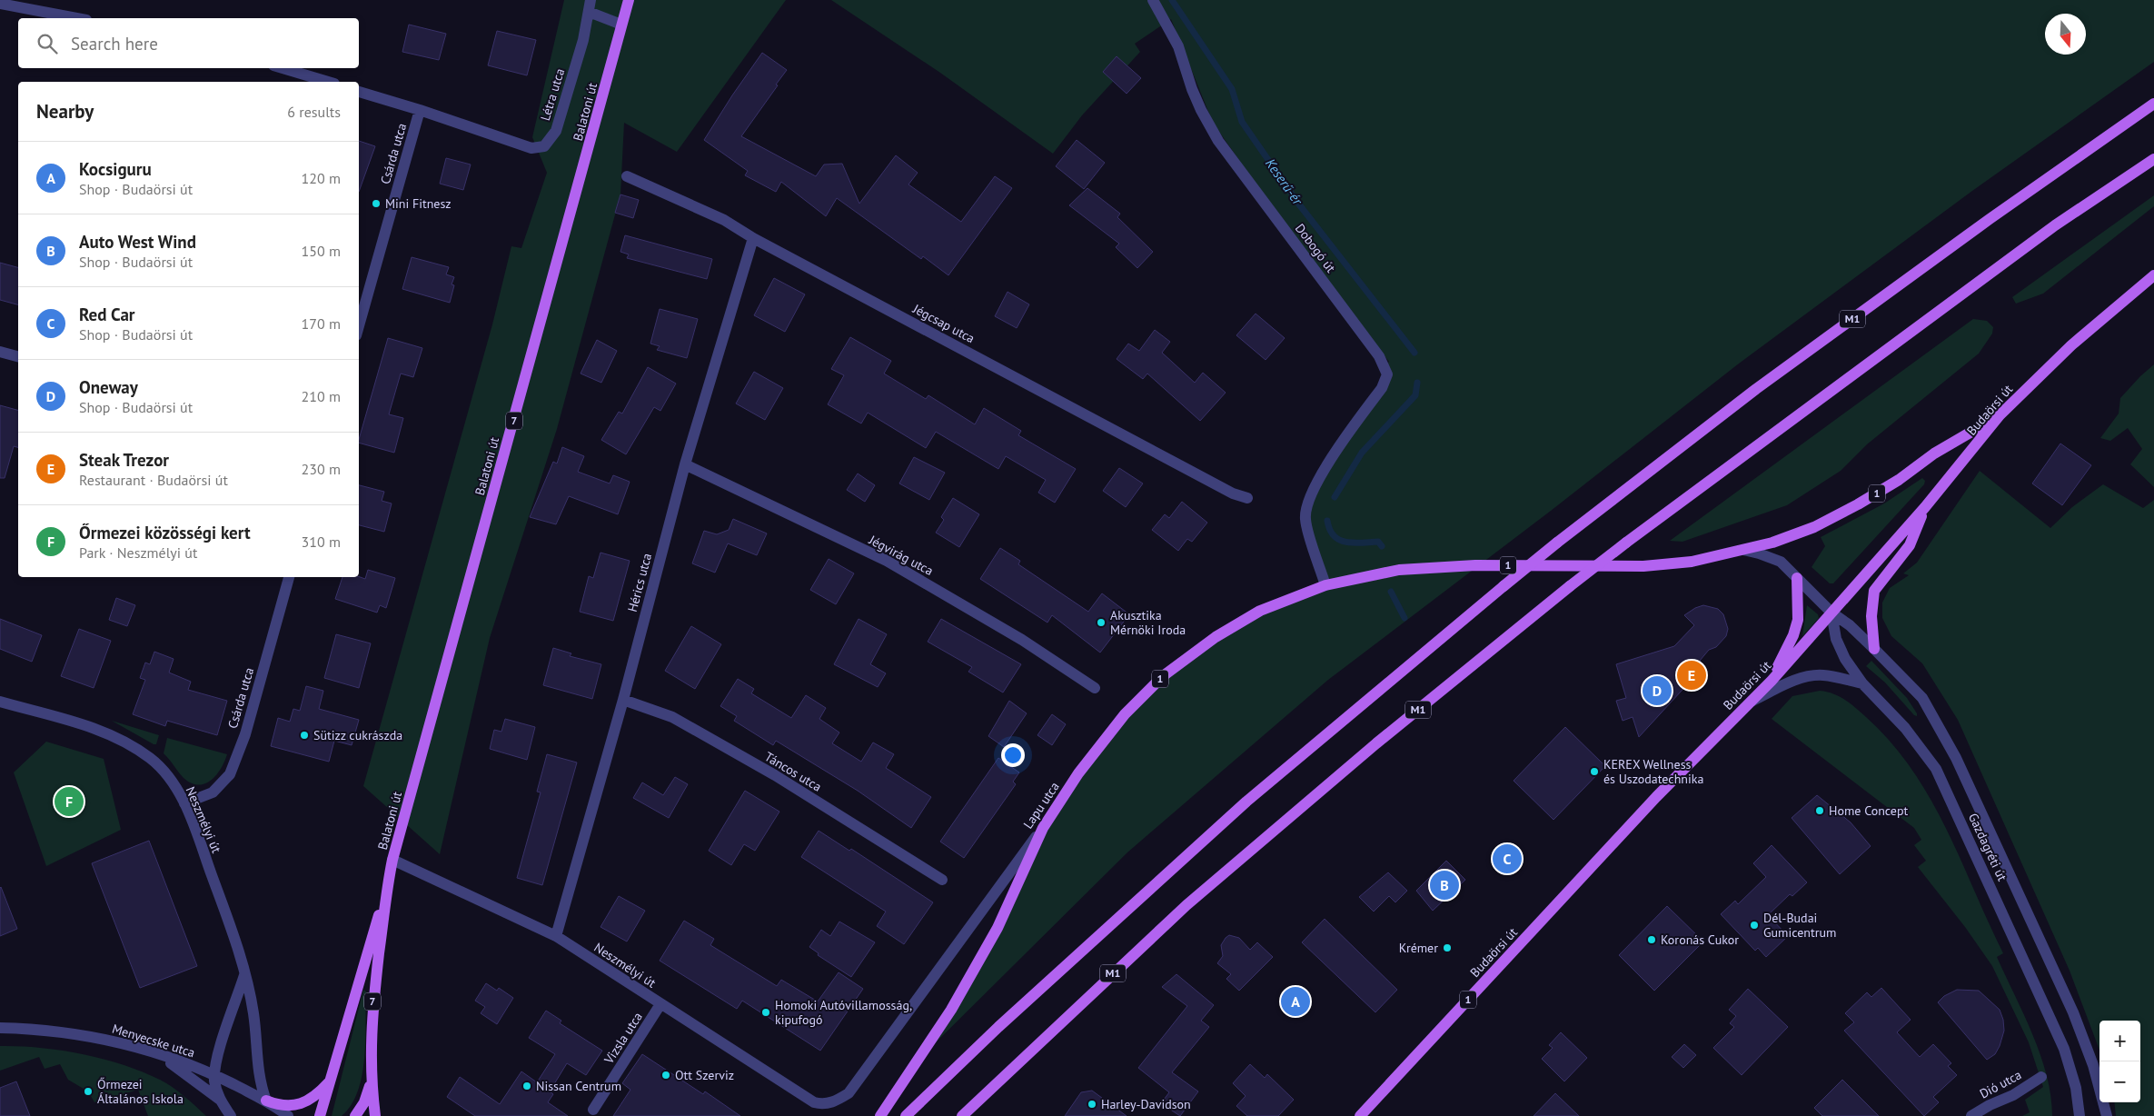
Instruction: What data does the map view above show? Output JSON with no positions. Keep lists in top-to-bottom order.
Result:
{
  "streets": {
    "main road": [
      "Balatoni út",
      "M1",
      "Budaörsi út",
      "7",
      "1",
      "Lapu utca"
    ],
    "street": [
      "Létra utca",
      "Csárda utca",
      "Dobogó út",
      "Jégcsap utca",
      "Jégvirág utca",
      "Hérics utca",
      "Táncos utca",
      "Neszmélyi út",
      "Gazdagréti út",
      "Vizsla utca",
      "Menyecske utca",
      "Dió utca"
    ]
  },
  "crossings": [
    ["Létra utca", "Csárda utca"],
    ["Balatoni út", "7"],
    ["Balatoni út", "Neszmélyi út"],
    ["Csárda utca", "Neszmélyi út"],
    ["Dobogó út", "1"],
    ["Dobogó út", "Lapu utca"],
    ["Jégcsap utca", "Hérics utca"],
    ["Budaörsi út", "1"],
    ["Budaörsi út", "Gazdagréti út"],
    ["1", "Lapu utca"],
    ["1", "Gazdagréti út"],
    ["Jégvirág utca", "Hérics utca"],
    ["Hérics utca", "Táncos utca"],
    ["Hérics utca", "Neszmélyi út"],
    ["Lapu utca", "Neszmélyi út"],
    ["Neszmélyi út", "Vizsla utca"],
    ["Neszmélyi út", "Menyecske utca"]
  ],
  "water": ["Keserű-ér"],
  "places": [
    "Mini Fitnesz",
    "Akusztika Mérnöki Iroda",
    "Sütizz cukrászda",
    "KEREX Wellness és Uszodatechnika",
    "Home Concept",
    "Dél-Budai Gumicentrum",
    "Koronás Cukor",
    "Krémer",
    "Homoki Autóvillamosság, kipufogó",
    "Ott Szerviz",
    "Nissan Centrum",
    "Őrmezei Általános Iskola",
    "Harley-Davidson"
  ],
  "north": "bottom",
  "page": {
    "search": "Search here",
    "heading": ["Nearby", "6 results"],
    "list": [
      {
        "mark": "A",
        "name": "Kocsiguru",
        "note": "Shop · Budaörsi út",
        "value": "120 m"
      },
      {
        "mark": "B",
        "name": "Auto West Wind",
        "note": "Shop · Budaörsi út",
        "value": "150 m"
      },
      {
        "mark": "C",
        "name": "Red Car",
        "note": "Shop · Budaörsi út",
        "value": "170 m"
      },
      {
        "mark": "D",
        "name": "Oneway",
        "note": "Shop · Budaörsi út",
        "value": "210 m"
      },
      {
        "mark": "E",
        "name": "Steak Trezor",
        "note": "Restaurant · Budaörsi út",
        "value": "230 m"
      },
      {
        "mark": "F",
        "name": "Őrmezei közösségi kert",
        "note": "Park · Neszmélyi út",
        "value": "310 m"
      }
    ],
    "pins": [
      "E",
      "D",
      "F",
      "C",
      "B",
      "A"
    ],
    "map_buttons": ["+", "−"]
  }
}
